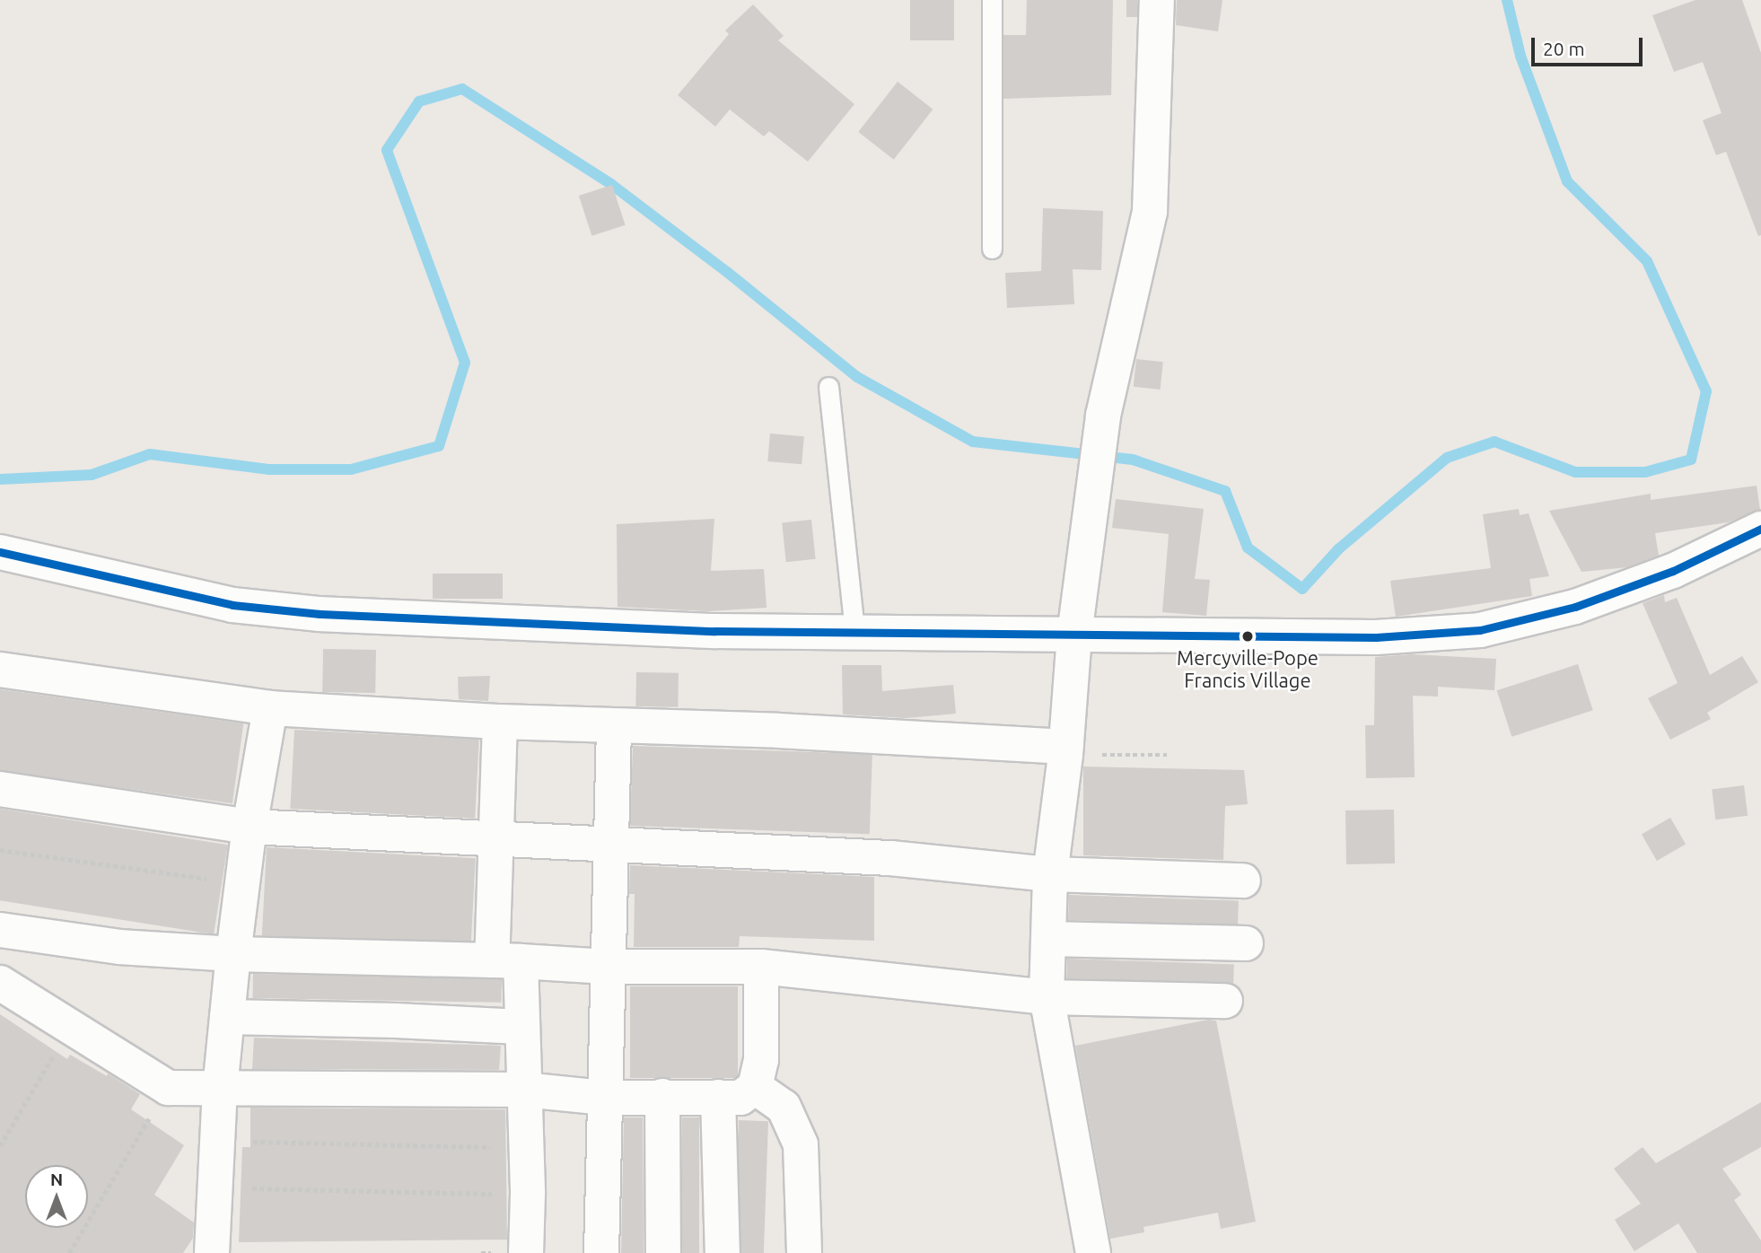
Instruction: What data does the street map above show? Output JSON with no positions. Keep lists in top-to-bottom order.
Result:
{
  "places": ["Mercyville-Pope Francis Village"],
  "scale_bar": "20 m",
  "north": "top"
}
